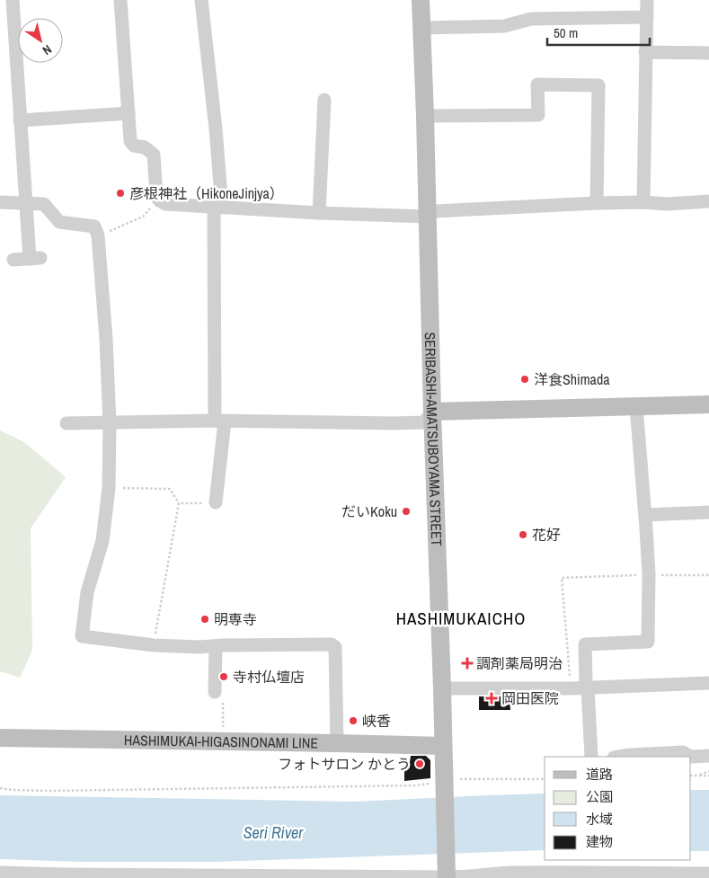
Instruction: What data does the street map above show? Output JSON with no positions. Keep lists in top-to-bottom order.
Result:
{
  "streets": {
    "main road": ["SERIBASHI-AMATSUBOYAMA STREET", "HASHIMUKAI-HIGASINONAMI LINE"]
  },
  "crossings": [
    ["SERIBASHI-AMATSUBOYAMA STREET", "HASHIMUKAI-HIGASINONAMI LINE"]
  ],
  "districts": ["HASHIMUKAICHO"],
  "water": ["Seri River"],
  "places": {
    "other": [
      "彦根神社（HikoneJinjya）",
      "洋食Shimada",
      "だいKoku",
      "花好",
      "明専寺",
      "寺村仏壇店",
      "峡香",
      "フォトサロン かとう"
    ],
    "health": ["調剤薬局明治", "岡田医院"]
  },
  "legend": [
    "道路",
    "公園",
    "水域",
    "建物"
  ],
  "scale_bar": "50 m",
  "north": "bottom right"
}
